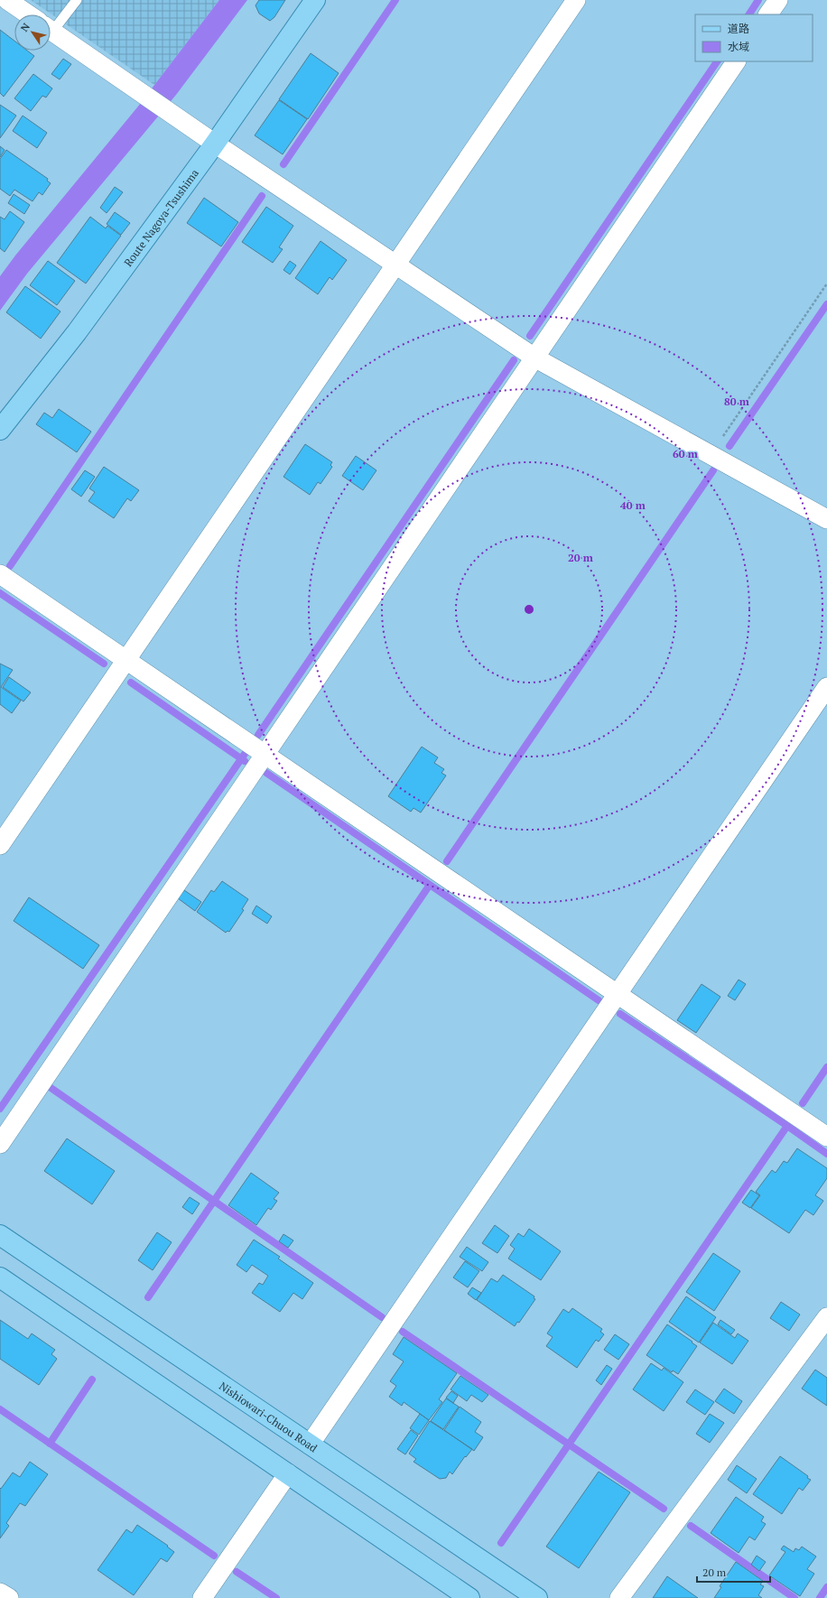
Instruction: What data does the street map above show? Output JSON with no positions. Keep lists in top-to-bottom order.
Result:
{
  "streets": {
    "main road": ["Route Nagoya-Tsushima", "Nishiowari-Chuou Road"]
  },
  "legend": ["道路", "水域"],
  "scale_bar": "20 m",
  "north": "top left",
  "rings": [
    "80 m",
    "60 m",
    "40 m",
    "20 m"
  ]
}
